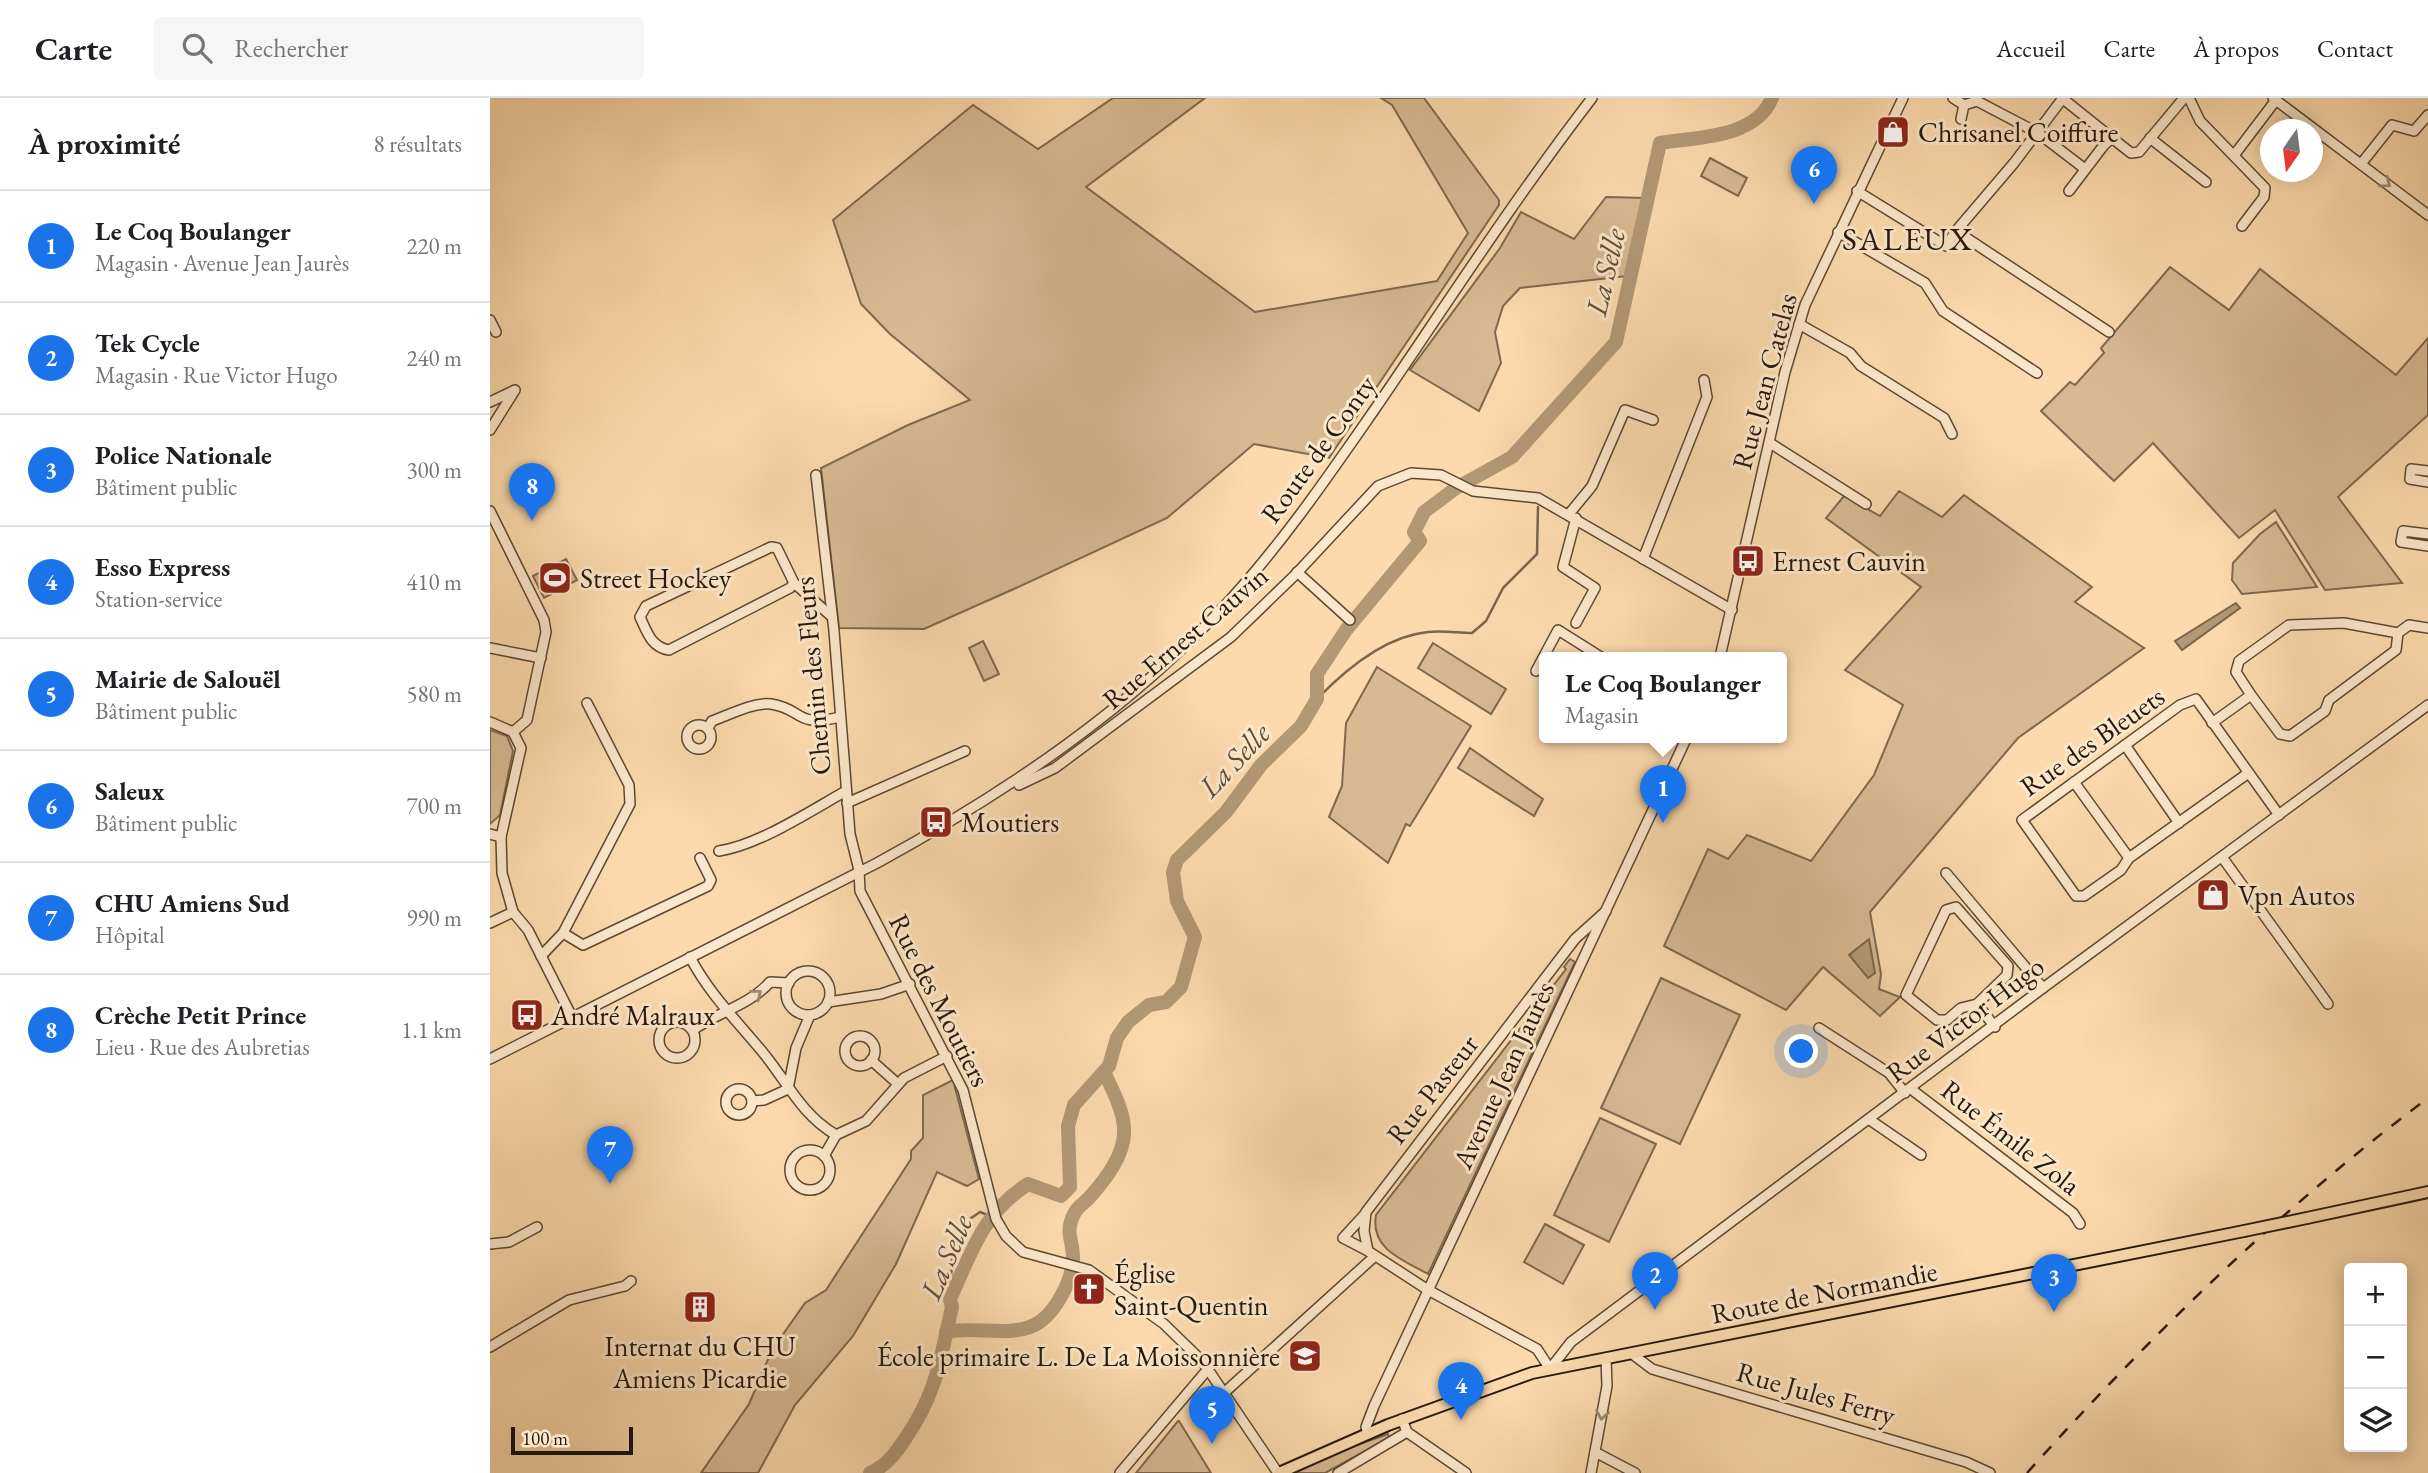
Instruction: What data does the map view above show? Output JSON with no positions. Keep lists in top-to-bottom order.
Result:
{
  "streets": {
    "main road": ["Route de Normandie"],
    "street": [
      "Rue Jean Catelas",
      "Route de Conty",
      "Rue Ernest Cauvin",
      "Chemin des Fleurs",
      "Rue des Bleuets",
      "Rue des Moutiers",
      "Rue Victor Hugo",
      "Avenue Jean Jaurès",
      "Rue Pasteur",
      "Rue Émile Zola",
      "Rue Jules Ferry"
    ]
  },
  "crossings": [
    ["Rue Jean Catelas", "Rue Ernest Cauvin"],
    ["Route de Conty", "Rue Ernest Cauvin"],
    ["Chemin des Fleurs", "Rue des Moutiers"],
    ["Rue des Bleuets", "Rue Victor Hugo"],
    ["Rue des Moutiers", "Route de Normandie"],
    ["Rue Victor Hugo", "Rue Émile Zola"],
    ["Rue Victor Hugo", "Route de Normandie"],
    ["Avenue Jean Jaurès", "Rue Pasteur"],
    ["Avenue Jean Jaurès", "Route de Normandie"],
    ["Route de Normandie", "Rue Jules Ferry"]
  ],
  "districts": ["SALEUX"],
  "water": ["La Selle"],
  "places": {
    "shop": ["Chrisanel Coiffure", "Vpn Autos"],
    "bus stop": ["Ernest Cauvin", "Moutiers", "André Malraux"],
    "sports": ["Street Hockey"],
    "church": ["Église Saint-Quentin"],
    "building": ["Internat du CHU Amiens Picardie"],
    "school or university": ["École primaire L. De La Moissonnière"]
  },
  "scale_bar": "100 m",
  "north": "bottom",
  "page": {
    "header": "Carte",
    "search": "Rechercher",
    "nav": [
      "Accueil",
      "Carte",
      "À propos",
      "Contact"
    ],
    "heading": ["À proximité", "8 résultats"],
    "pins": [
      "6",
      "8",
      "1",
      "7",
      "2",
      "3",
      "4",
      "5"
    ],
    "list": [
      {
        "mark": "1",
        "name": "Le Coq Boulanger",
        "note": "Magasin · Avenue Jean Jaurès",
        "value": "220 m"
      },
      {
        "mark": "2",
        "name": "Tek Cycle",
        "note": "Magasin · Rue Victor Hugo",
        "value": "240 m"
      },
      {
        "mark": "3",
        "name": "Police Nationale",
        "note": "Bâtiment public",
        "value": "300 m"
      },
      {
        "mark": "4",
        "name": "Esso Express",
        "note": "Station-service",
        "value": "410 m"
      },
      {
        "mark": "5",
        "name": "Mairie de Salouël",
        "note": "Bâtiment public",
        "value": "580 m"
      },
      {
        "mark": "6",
        "name": "Saleux",
        "note": "Bâtiment public",
        "value": "700 m"
      },
      {
        "mark": "7",
        "name": "CHU Amiens Sud",
        "note": "Hôpital",
        "value": "990 m"
      },
      {
        "mark": "8",
        "name": "Crèche Petit Prince",
        "note": "Lieu · Rue des Aubretias",
        "value": "1.1 km"
      }
    ],
    "popup": ["Le Coq Boulanger", "Magasin"],
    "map_buttons": ["+", "−"],
    "scale": "100 m"
  }
}
